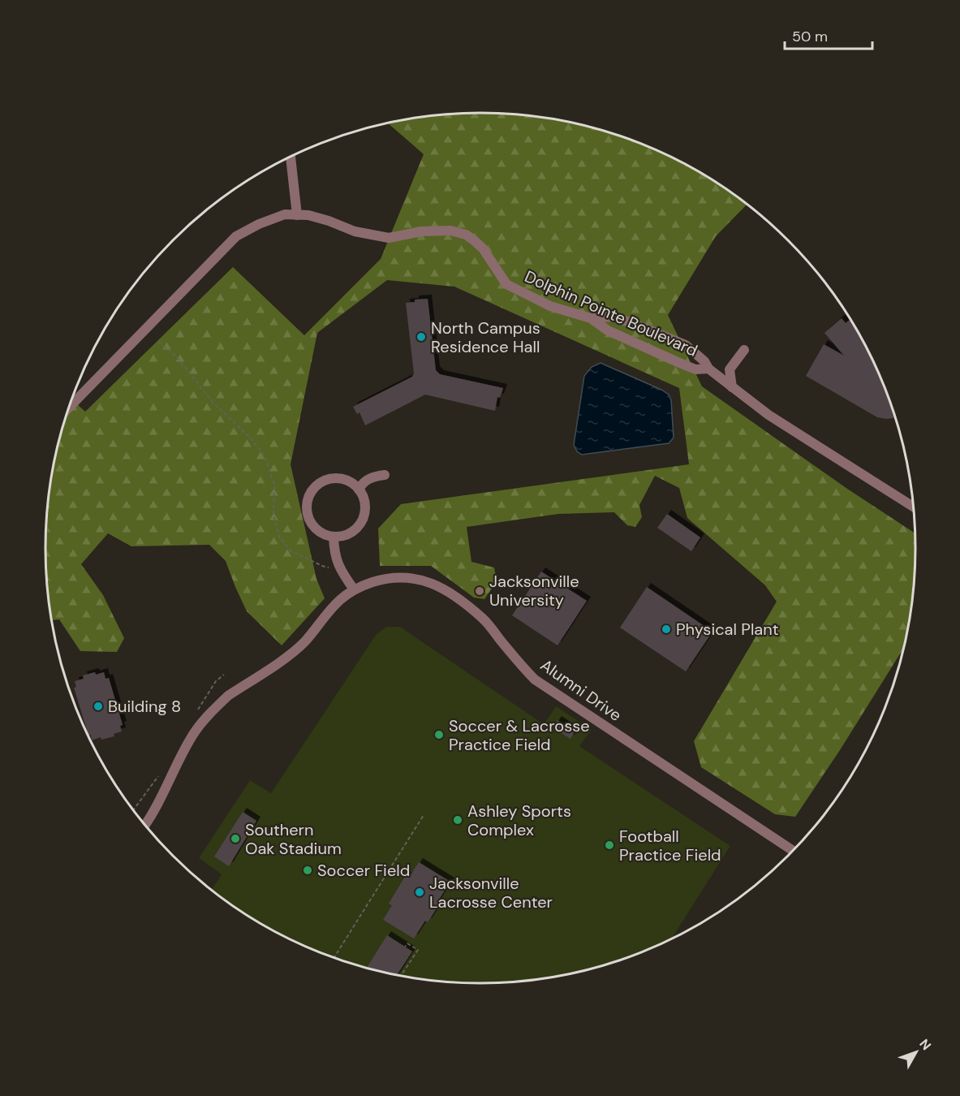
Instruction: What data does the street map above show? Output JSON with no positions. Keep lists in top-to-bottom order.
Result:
{
  "streets": {
    "street": ["Dolphin Pointe Boulevard", "Alumni Drive"]
  },
  "places": [
    "North Campus Residence Hall",
    "Jacksonville University",
    "Physical Plant",
    "Building 8",
    "Soccer & Lacrosse Practice Field",
    "Ashley Sports Complex",
    "Southern Oak Stadium",
    "Football Practice Field",
    "Soccer Field",
    "Jacksonville Lacrosse Center"
  ],
  "scale_bar": "50 m",
  "north": "top right"
}
